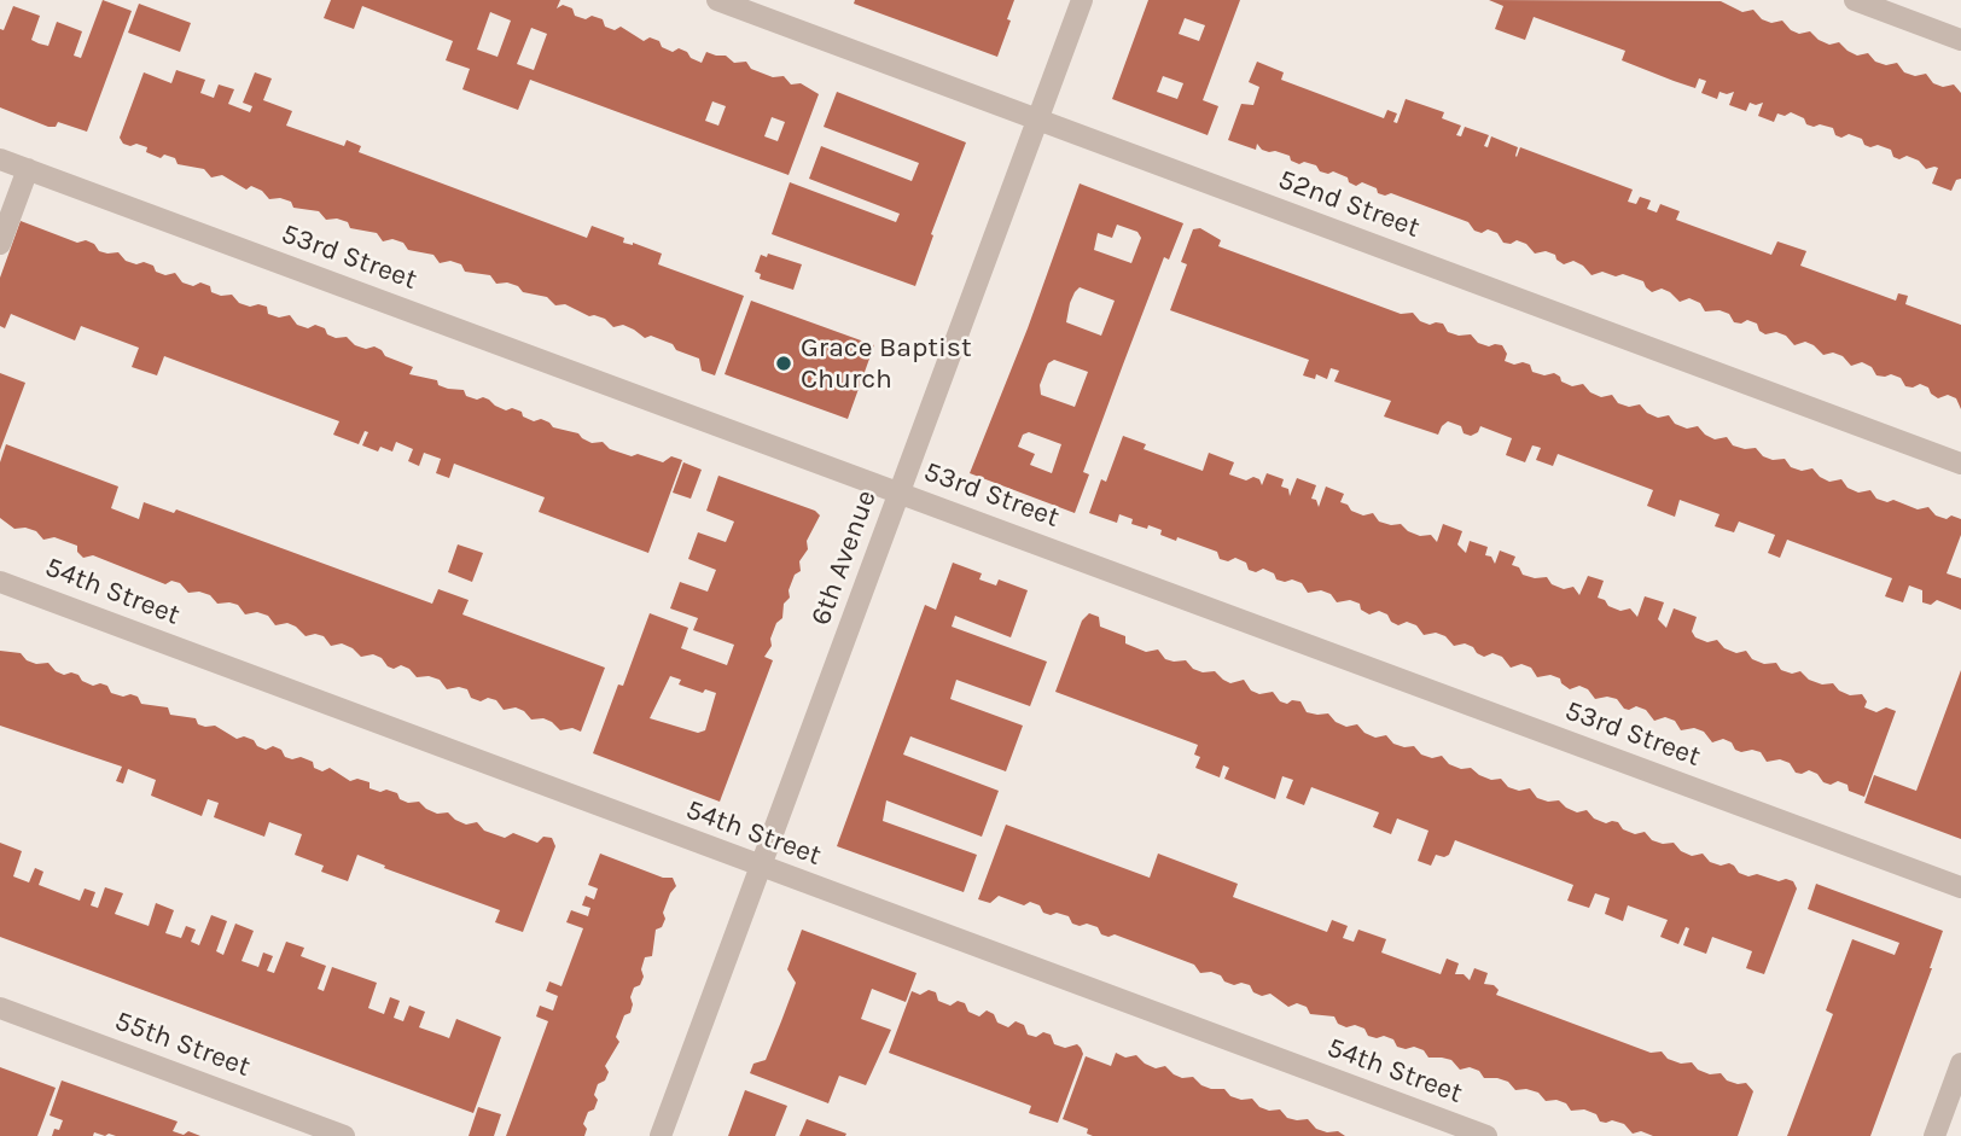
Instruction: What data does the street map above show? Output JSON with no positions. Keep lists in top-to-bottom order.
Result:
{
  "streets": {
    "street": [
      "52nd Street",
      "53rd Street",
      "6th Avenue",
      "54th Street",
      "55th Street"
    ]
  },
  "crossings": [
    ["52nd Street", "6th Avenue"],
    ["53rd Street", "6th Avenue"],
    ["6th Avenue", "54th Street"]
  ],
  "places": ["Grace Baptist Church"]
}
